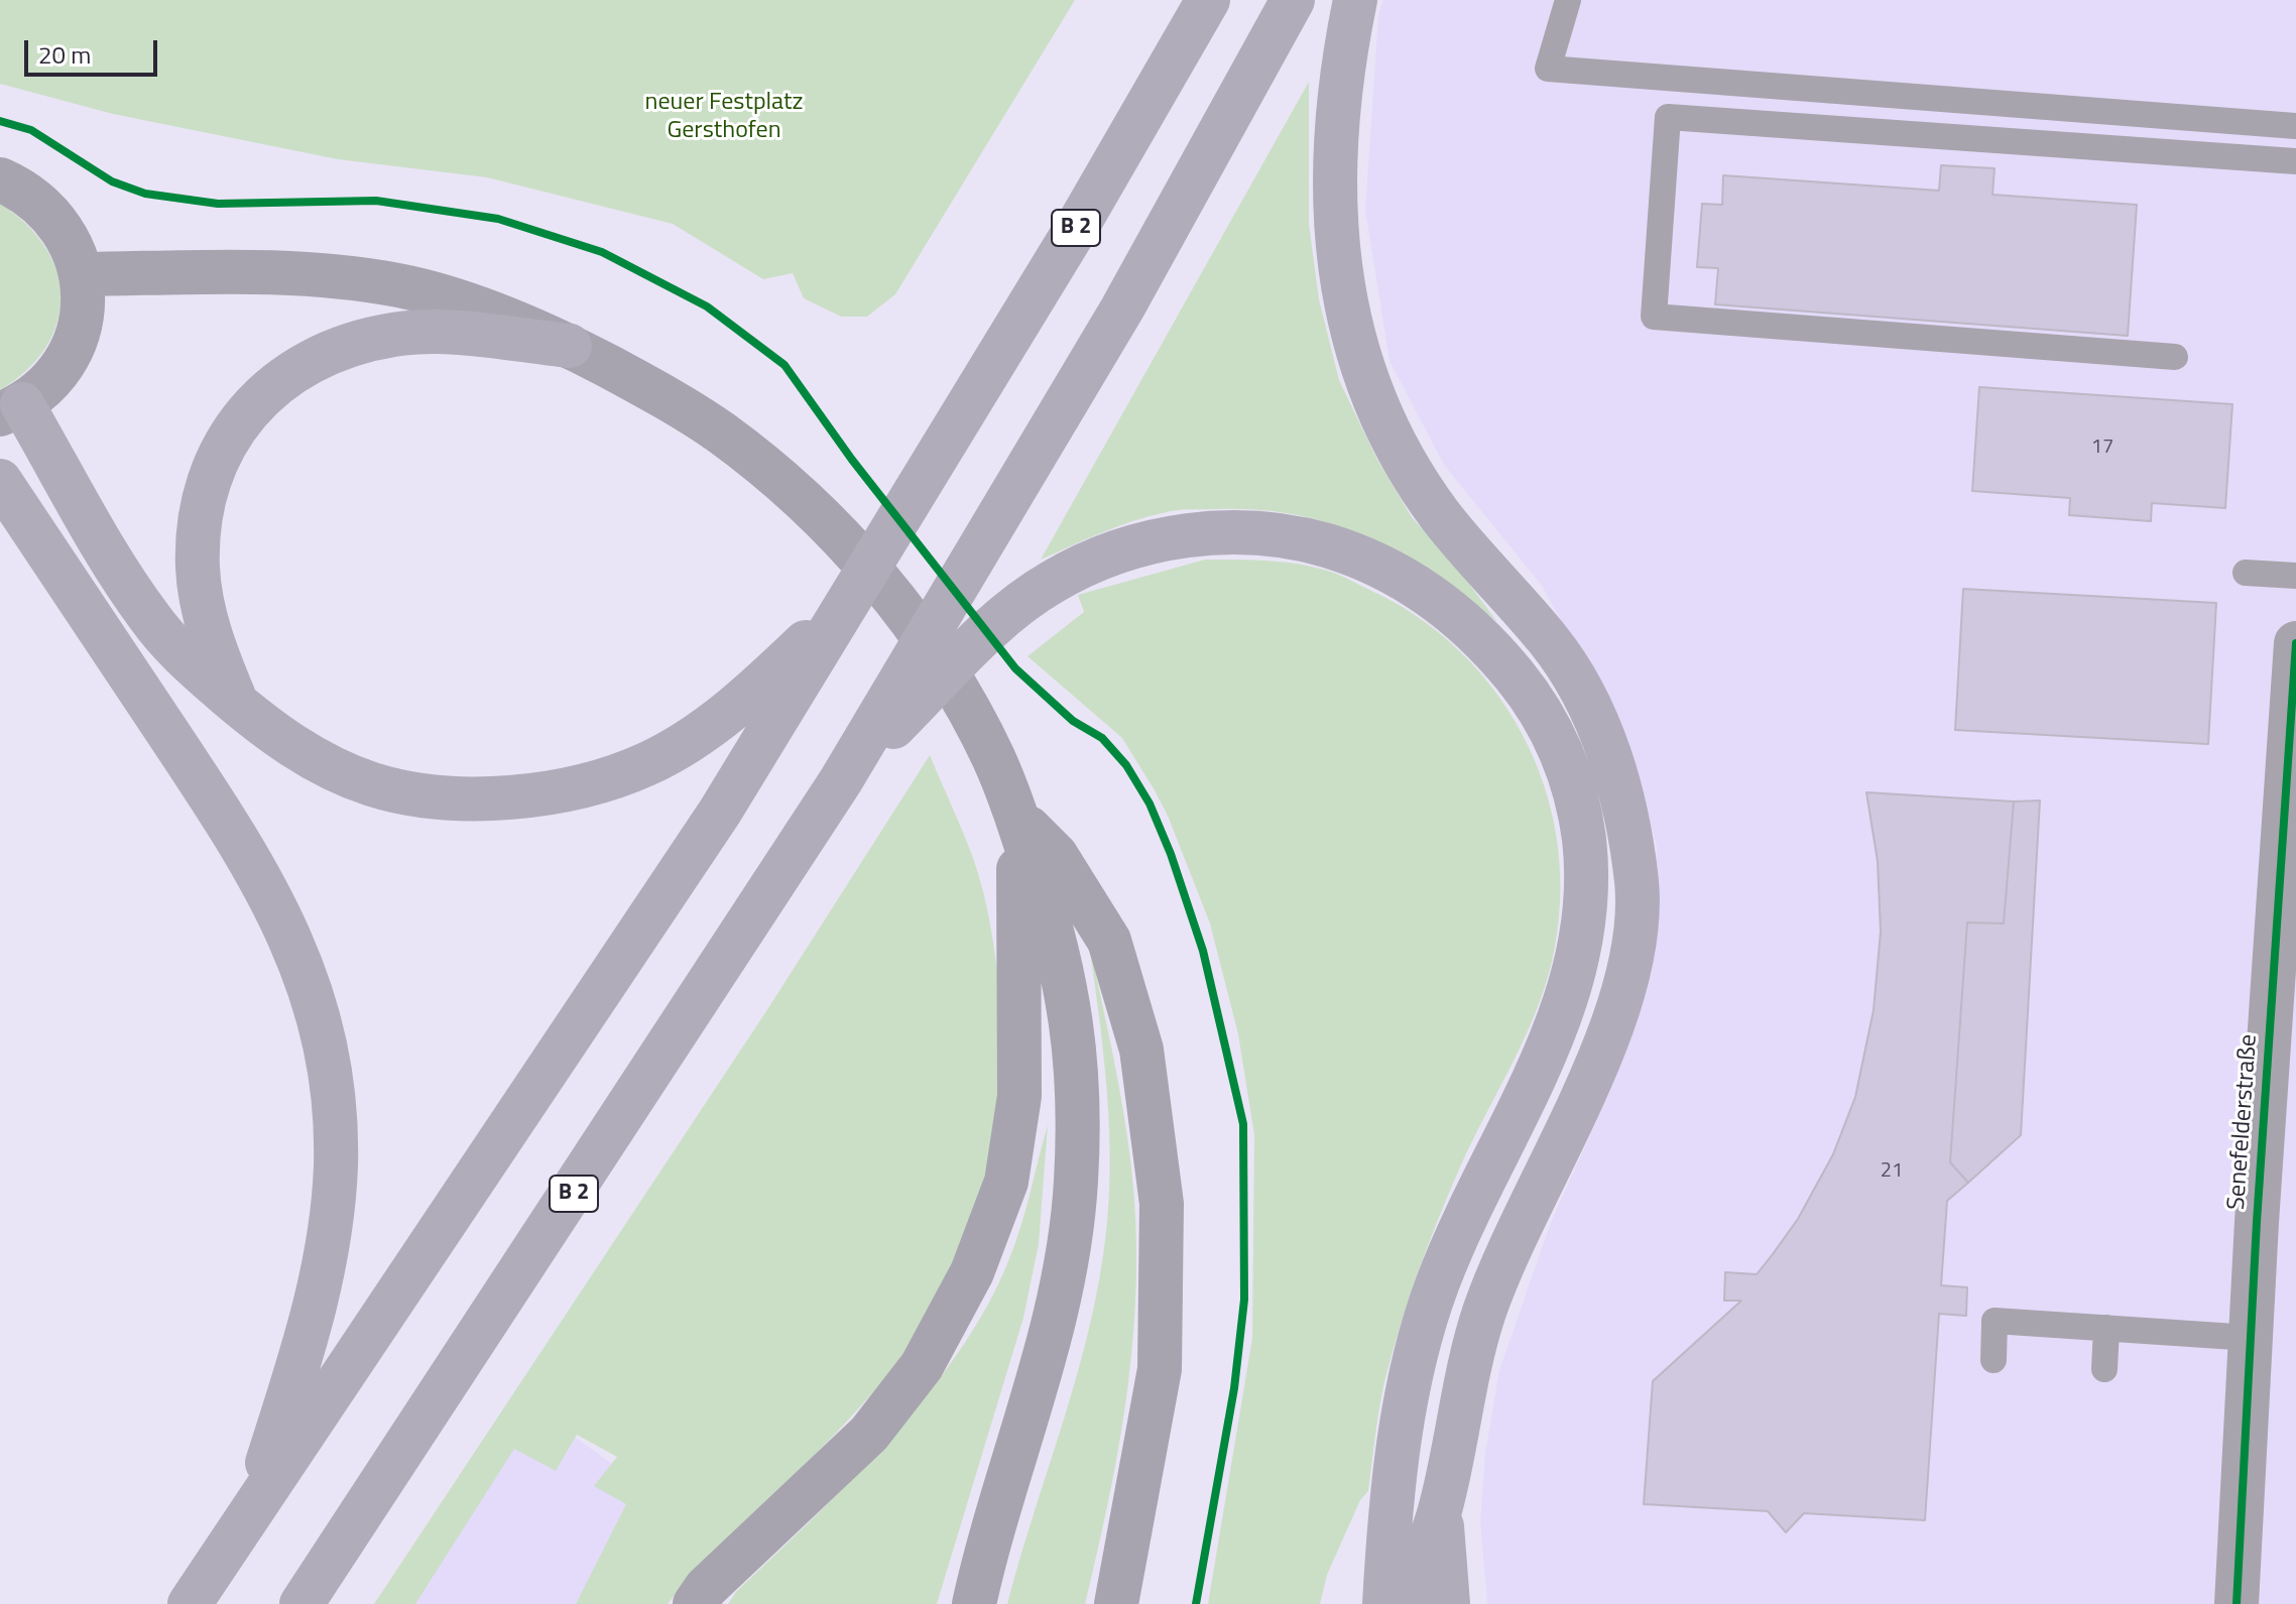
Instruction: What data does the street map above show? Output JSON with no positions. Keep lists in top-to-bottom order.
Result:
{
  "streets": {
    "highway": ["B 2"],
    "street": ["Senefelderstraße"]
  },
  "parks": ["neuer Festplatz Gersthofen"],
  "house_numbers": ["17", "21"],
  "scale_bar": "20 m"
}
